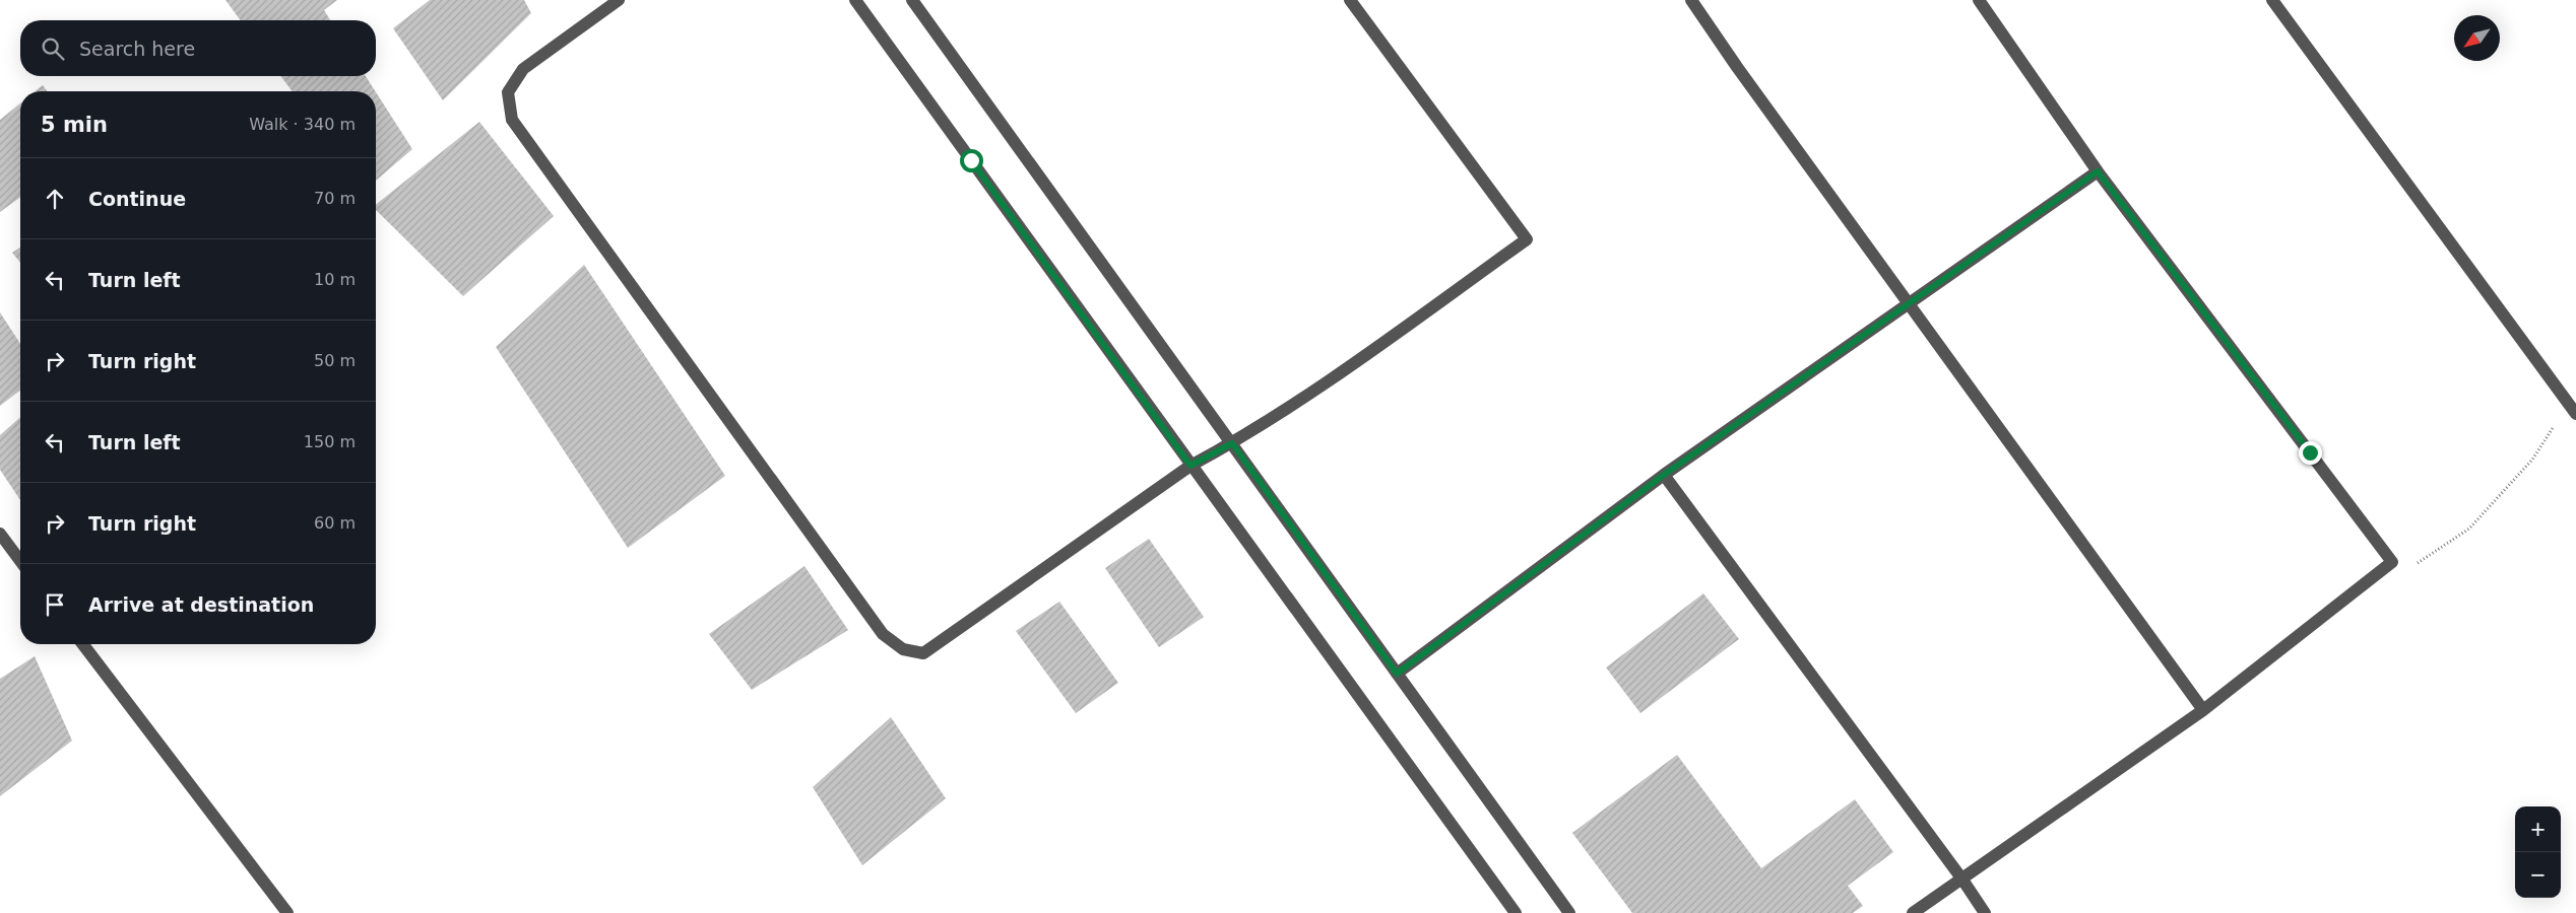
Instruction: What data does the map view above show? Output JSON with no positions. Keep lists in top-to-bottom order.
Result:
{
  "north": "bottom left",
  "page": {
    "search": "Search here",
    "heading": ["5 min", "Walk · 340 m"],
    "list": [
      ["Continue", "70 m"],
      ["Turn left", "10 m"],
      ["Turn right", "50 m"],
      ["Turn left", "150 m"],
      ["Turn right", "60 m"],
      "Arrive at destination"
    ],
    "map_buttons": ["+", "−"]
  }
}
